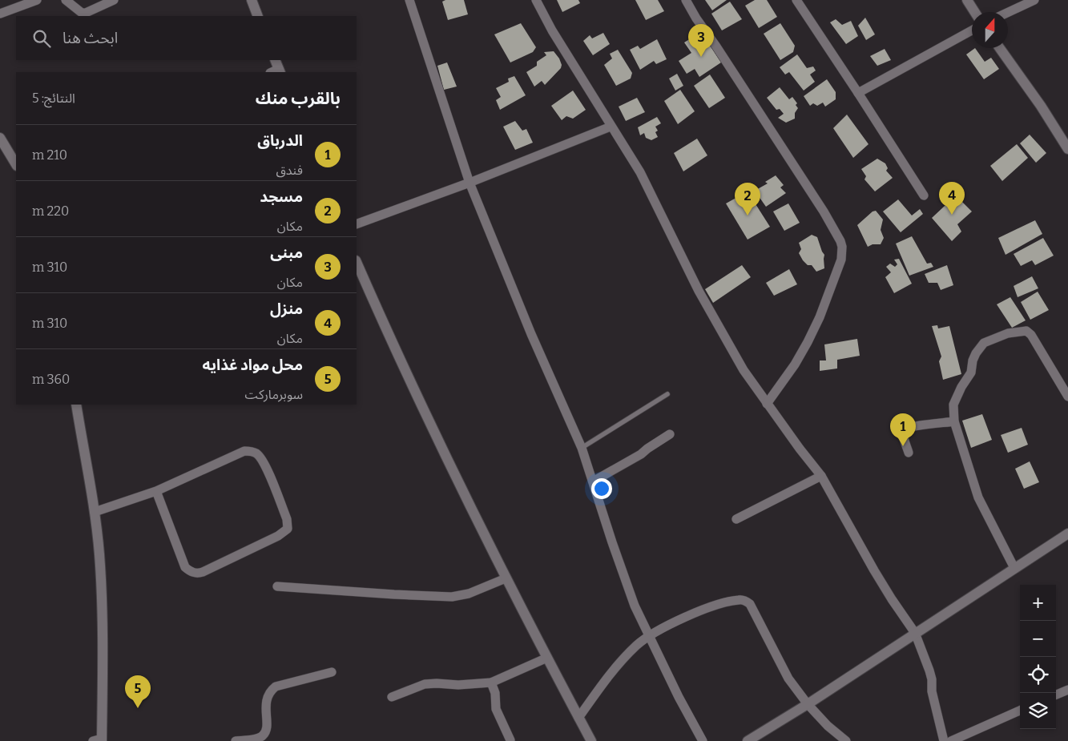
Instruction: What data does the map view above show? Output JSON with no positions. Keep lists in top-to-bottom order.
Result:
{
  "north": "top",
  "page": {
    "search": "ابحث هنا",
    "pins": [
      "3",
      "4",
      "2",
      "1",
      "5"
    ],
    "heading": ["بالقرب منك", "النتائج: 5"],
    "list": [
      {
        "mark": "1",
        "name": "الدرباق",
        "note": "فندق",
        "value": "210 m"
      },
      {
        "mark": "2",
        "name": "مسجد",
        "note": "مكان",
        "value": "220 m"
      },
      {
        "mark": "3",
        "name": "مبنى",
        "note": "مكان",
        "value": "310 m"
      },
      {
        "mark": "4",
        "name": "منزل",
        "note": "مكان",
        "value": "310 m"
      },
      {
        "mark": "5",
        "name": "محل مواد غذايه",
        "note": "سوبرماركت",
        "value": "360 m"
      }
    ],
    "map_buttons": ["+", "−"]
  }
}
